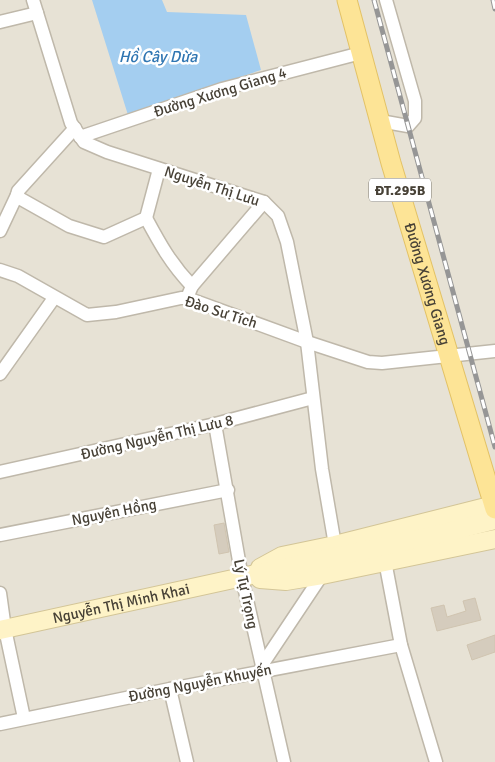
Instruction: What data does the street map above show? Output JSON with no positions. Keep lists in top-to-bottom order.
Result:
{
  "streets": {
    "main road": ["ĐT.295B", "Đường Xương Giang", "Nguyễn Thị Minh Khai"],
    "street": [
      "Đường Xương Giang 4",
      "Nguyễn Thị Lưu",
      "Đào Sư Tích",
      "Đường Nguyễn Thị Lưu 8",
      "Nguyên Hồng",
      "Lý Tự Trọng",
      "Đường Nguyễn Khuyến"
    ]
  },
  "crossings": [
    ["Đường Xương Giang 4", "Nguyễn Thị Lưu"],
    ["Đường Xương Giang 4", "Đường Xương Giang"],
    ["Nguyễn Thị Lưu", "Đào Sư Tích"],
    ["Nguyễn Thị Lưu", "Đường Nguyễn Thị Lưu 8"],
    ["Đường Xương Giang", "Đào Sư Tích"],
    ["Đường Xương Giang", "Nguyễn Thị Minh Khai"],
    ["Đường Nguyễn Thị Lưu 8", "Lý Tự Trọng"],
    ["Nguyên Hồng", "Lý Tự Trọng"],
    ["Lý Tự Trọng", "Nguyễn Thị Minh Khai"],
    ["Lý Tự Trọng", "Đường Nguyễn Khuyến"]
  ],
  "water": ["Hồ Cây Dừa"]
}
